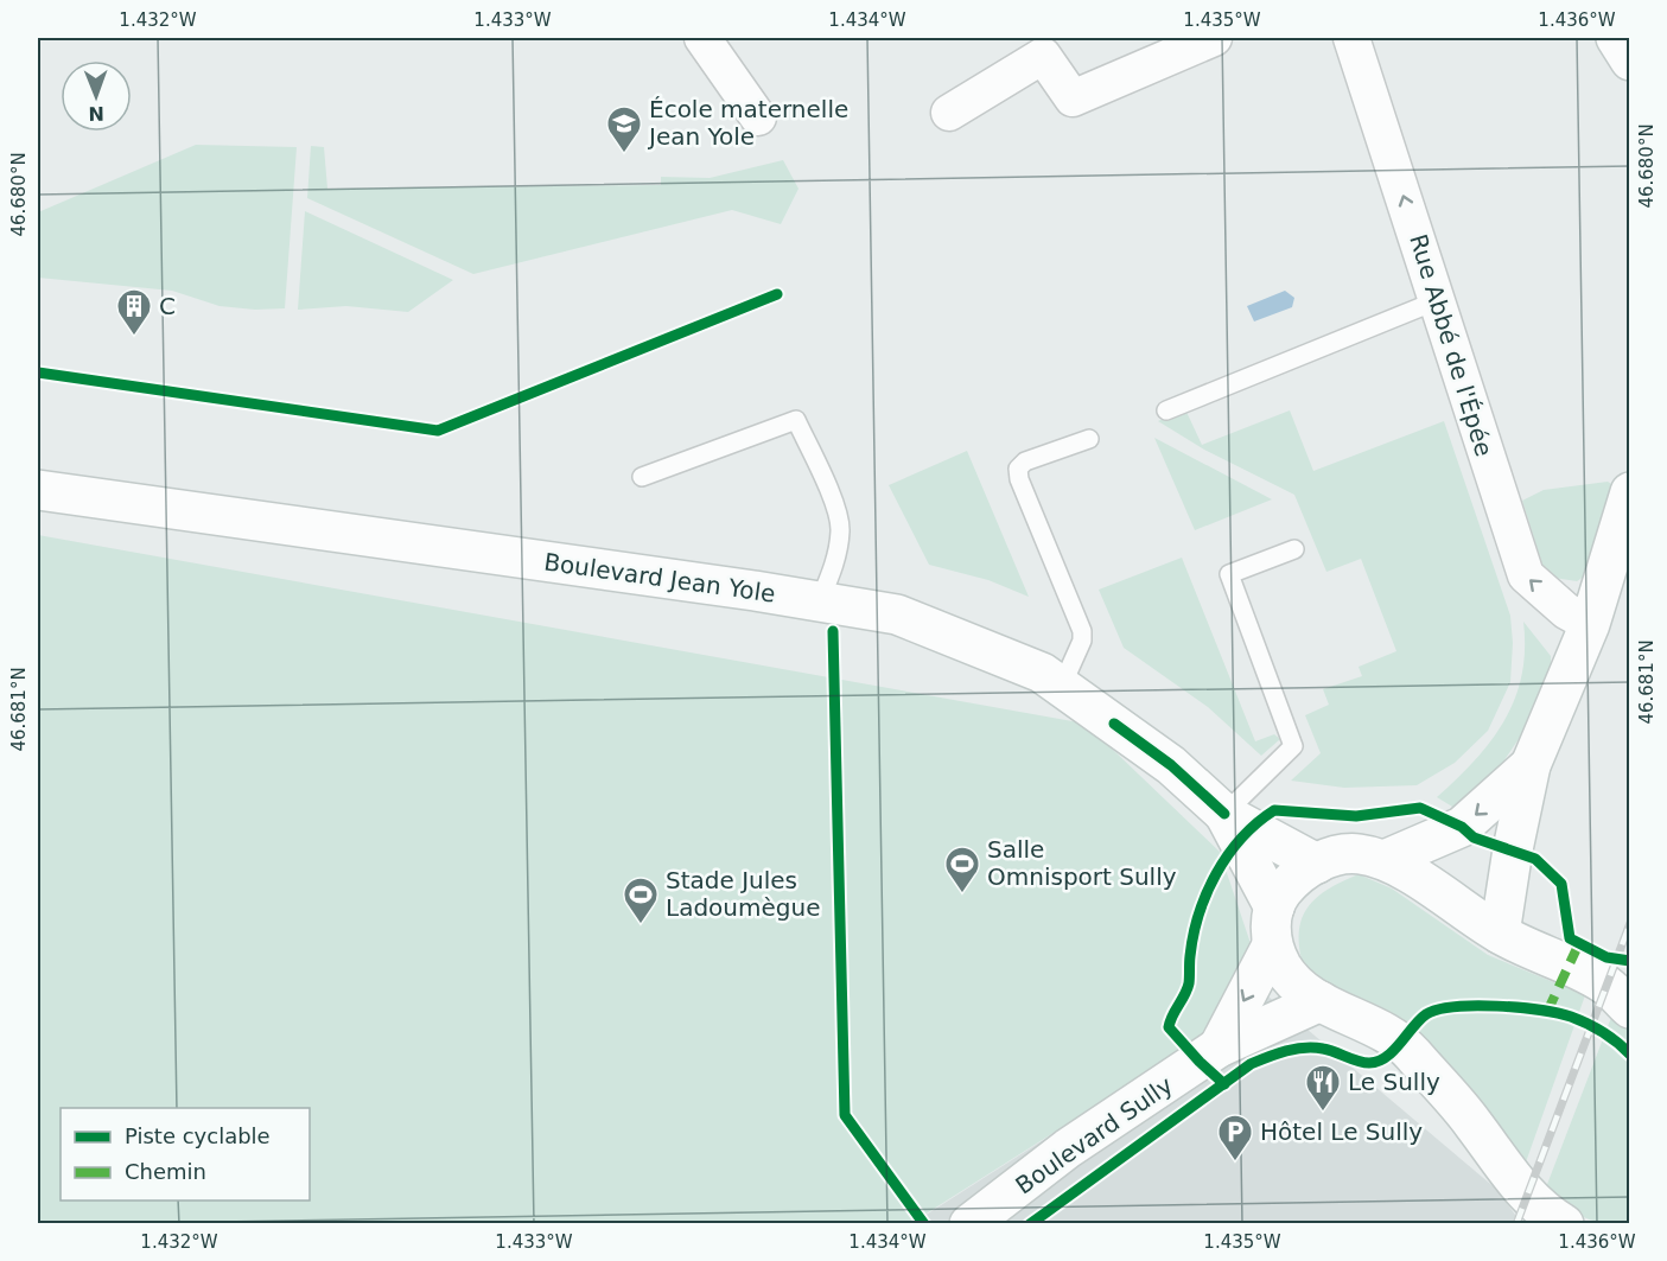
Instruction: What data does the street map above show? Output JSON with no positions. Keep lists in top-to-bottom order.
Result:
{
  "streets": {
    "main road": ["Boulevard Jean Yole", "Boulevard Sully"],
    "street": ["Rue Abbé de l'Épée"]
  },
  "one_way": ["Rue Abbé de l'Épée"],
  "places": {
    "school or university": ["École maternelle Jean Yole"],
    "building": ["C"],
    "sports": ["Salle Omnisport Sully", "Stade Jules Ladoumègue"],
    "restaurant": ["Le Sully"],
    "parking": ["Hôtel Le Sully"]
  },
  "legend": ["Piste cyclable", "Chemin"],
  "north": "bottom",
  "coordinates": [
    "1.432°W",
    "1.433°W",
    "1.434°W",
    "1.435°W",
    "1.436°W",
    "46.680°N",
    "46.681°N"
  ]
}
